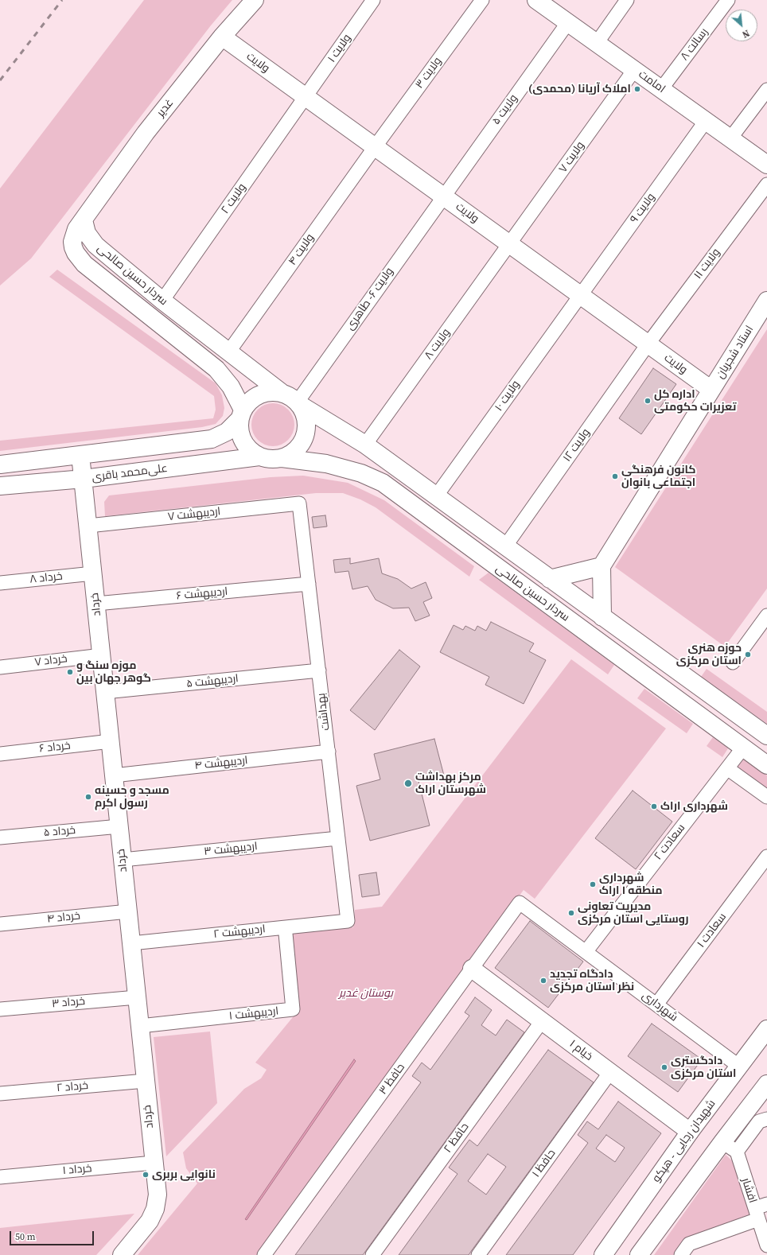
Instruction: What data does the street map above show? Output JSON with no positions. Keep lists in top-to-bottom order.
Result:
{
  "streets": {
    "main road": [
      "ولایت",
      "امامت",
      "غدیر",
      "سردار حسین صالحی",
      "استاد شجریان",
      "علی‌محمد باقری",
      "خرداد",
      "خیام ۱",
      "شهیدان رجایی - هپکو"
    ],
    "street": [
      "رسالت ۸",
      "ولایت ۱",
      "ولایت ۳",
      "ولایت ۵",
      "ولایت ۷",
      "ولایت ۲",
      "ولایت ۹",
      "ولایت ۴",
      "ولایت ۱۱",
      "ولایت ۶- طاهری",
      "ولایت ۸",
      "ولایت ۱۰",
      "ولایت ۱۲",
      "اردیبهشت ۷",
      "خرداد ۸",
      "اردیبهشت ۶",
      "خرداد ۷",
      "اردیبهشت ۵",
      "بهداشت",
      "خرداد ۶",
      "اردیبهشت ۴",
      "خرداد ۵",
      "سعادت ۲",
      "اردیبهشت ۳",
      "خرداد ۴",
      "سعادت ۱",
      "اردیبهشت ۲",
      "خرداد ۳",
      "شهرداری",
      "اردیبهشت ۱",
      "حافظ ۳",
      "خرداد ۲",
      "حافظ ۲",
      "حافظ ۱",
      "خرداد ۱",
      "افشار"
    ]
  },
  "crossings": [
    ["رسالت ۸", "امامت"],
    ["ولایت ۱", "ولایت"],
    ["ولایت ۱", "ولایت ۲"],
    ["ولایت", "ولایت ۳"],
    ["ولایت", "غدیر"],
    ["ولایت", "ولایت ۵"],
    ["ولایت", "ولایت ۷"],
    ["ولایت", "ولایت ۲"],
    ["ولایت", "ولایت ۹"],
    ["ولایت", "ولایت ۴"],
    ["ولایت", "ولایت ۱۱"],
    ["ولایت", "ولایت ۶- طاهری"],
    ["ولایت", "ولایت ۸"],
    ["ولایت", "استاد شجریان"],
    ["ولایت", "ولایت ۱۰"],
    ["ولایت", "ولایت ۱۲"],
    ["ولایت ۳", "ولایت ۴"],
    ["امامت", "ولایت ۵"],
    ["امامت", "ولایت ۷"],
    ["امامت", "ولایت ۹"],
    ["غدیر", "سردار حسین صالحی"],
    ["ولایت ۵", "ولایت ۶- طاهری"],
    ["ولایت ۷", "ولایت ۸"],
    ["ولایت ۲", "سردار حسین صالحی"],
    ["ولایت ۹", "ولایت ۱۰"],
    ["ولایت ۴", "سردار حسین صالحی"],
    ["ولایت ۱۱", "ولایت ۱۲"],
    ["سردار حسین صالحی", "ولایت ۶- طاهری"],
    ["سردار حسین صالحی", "ولایت ۸"],
    ["سردار حسین صالحی", "ولایت ۱۰"],
    ["سردار حسین صالحی", "ولایت ۱۲"],
    ["سردار حسین صالحی", "علی‌محمد باقری"],
    ["سردار حسین صالحی", "سعادت ۲"],
    ["ولایت ۶- طاهری", "علی‌محمد باقری"],
    ["علی‌محمد باقری", "خرداد"],
    ["اردیبهشت ۷", "خرداد"],
    ["اردیبهشت ۷", "بهداشت"],
    ["خرداد ۸", "خرداد"],
    ["اردیبهشت ۶", "خرداد"],
    ["اردیبهشت ۶", "بهداشت"],
    ["خرداد", "خرداد ۷"],
    ["خرداد", "اردیبهشت ۵"],
    ["خرداد", "خرداد ۶"],
    ["خرداد", "اردیبهشت ۴"],
    ["خرداد", "خرداد ۵"],
    ["خرداد", "اردیبهشت ۳"],
    ["خرداد", "خرداد ۴"],
    ["خرداد", "اردیبهشت ۲"],
    ["خرداد", "خرداد ۳"],
    ["خرداد", "اردیبهشت ۱"],
    ["خرداد", "خرداد ۲"],
    ["خرداد", "خرداد ۱"],
    ["اردیبهشت ۵", "بهداشت"],
    ["بهداشت", "اردیبهشت ۴"],
    ["بهداشت", "اردیبهشت ۳"],
    ["بهداشت", "اردیبهشت ۲"],
    ["سعادت ۲", "شهرداری"],
    ["سعادت ۱", "شهرداری"],
    ["شهرداری", "حافظ ۳"],
    ["شهرداری", "شهیدان رجایی - هپکو"],
    ["خیام ۱", "حافظ ۳"],
    ["خیام ۱", "حافظ ۲"],
    ["خیام ۱", "شهیدان رجایی - هپکو"],
    ["خیام ۱", "حافظ ۱"]
  ],
  "parks": ["بوستان غدیر"],
  "places": [
    "املاک آریانا (محمدی)",
    "اداره کل تعزیرات حکومتی",
    "کانون فرهنگی اجتماعی بانوان",
    "حوزه هنری استان مرکزی",
    "موزه سنگ و گوهر جهان بین",
    "مرکز بهداشت شهرستان اراک",
    "مسجد و حسینه رسول اکرم",
    "شهرداری اراک",
    "شهرداری منطقه ۱ اراک",
    "مدیریت تعاونی روستایی استان مرکزی",
    "دادگاه تجدید نظر استان مرکزی",
    "دادگستری استان مرکزی",
    "نانوایی بربری"
  ],
  "scale_bar": "50 m",
  "north": "bottom right"
}
